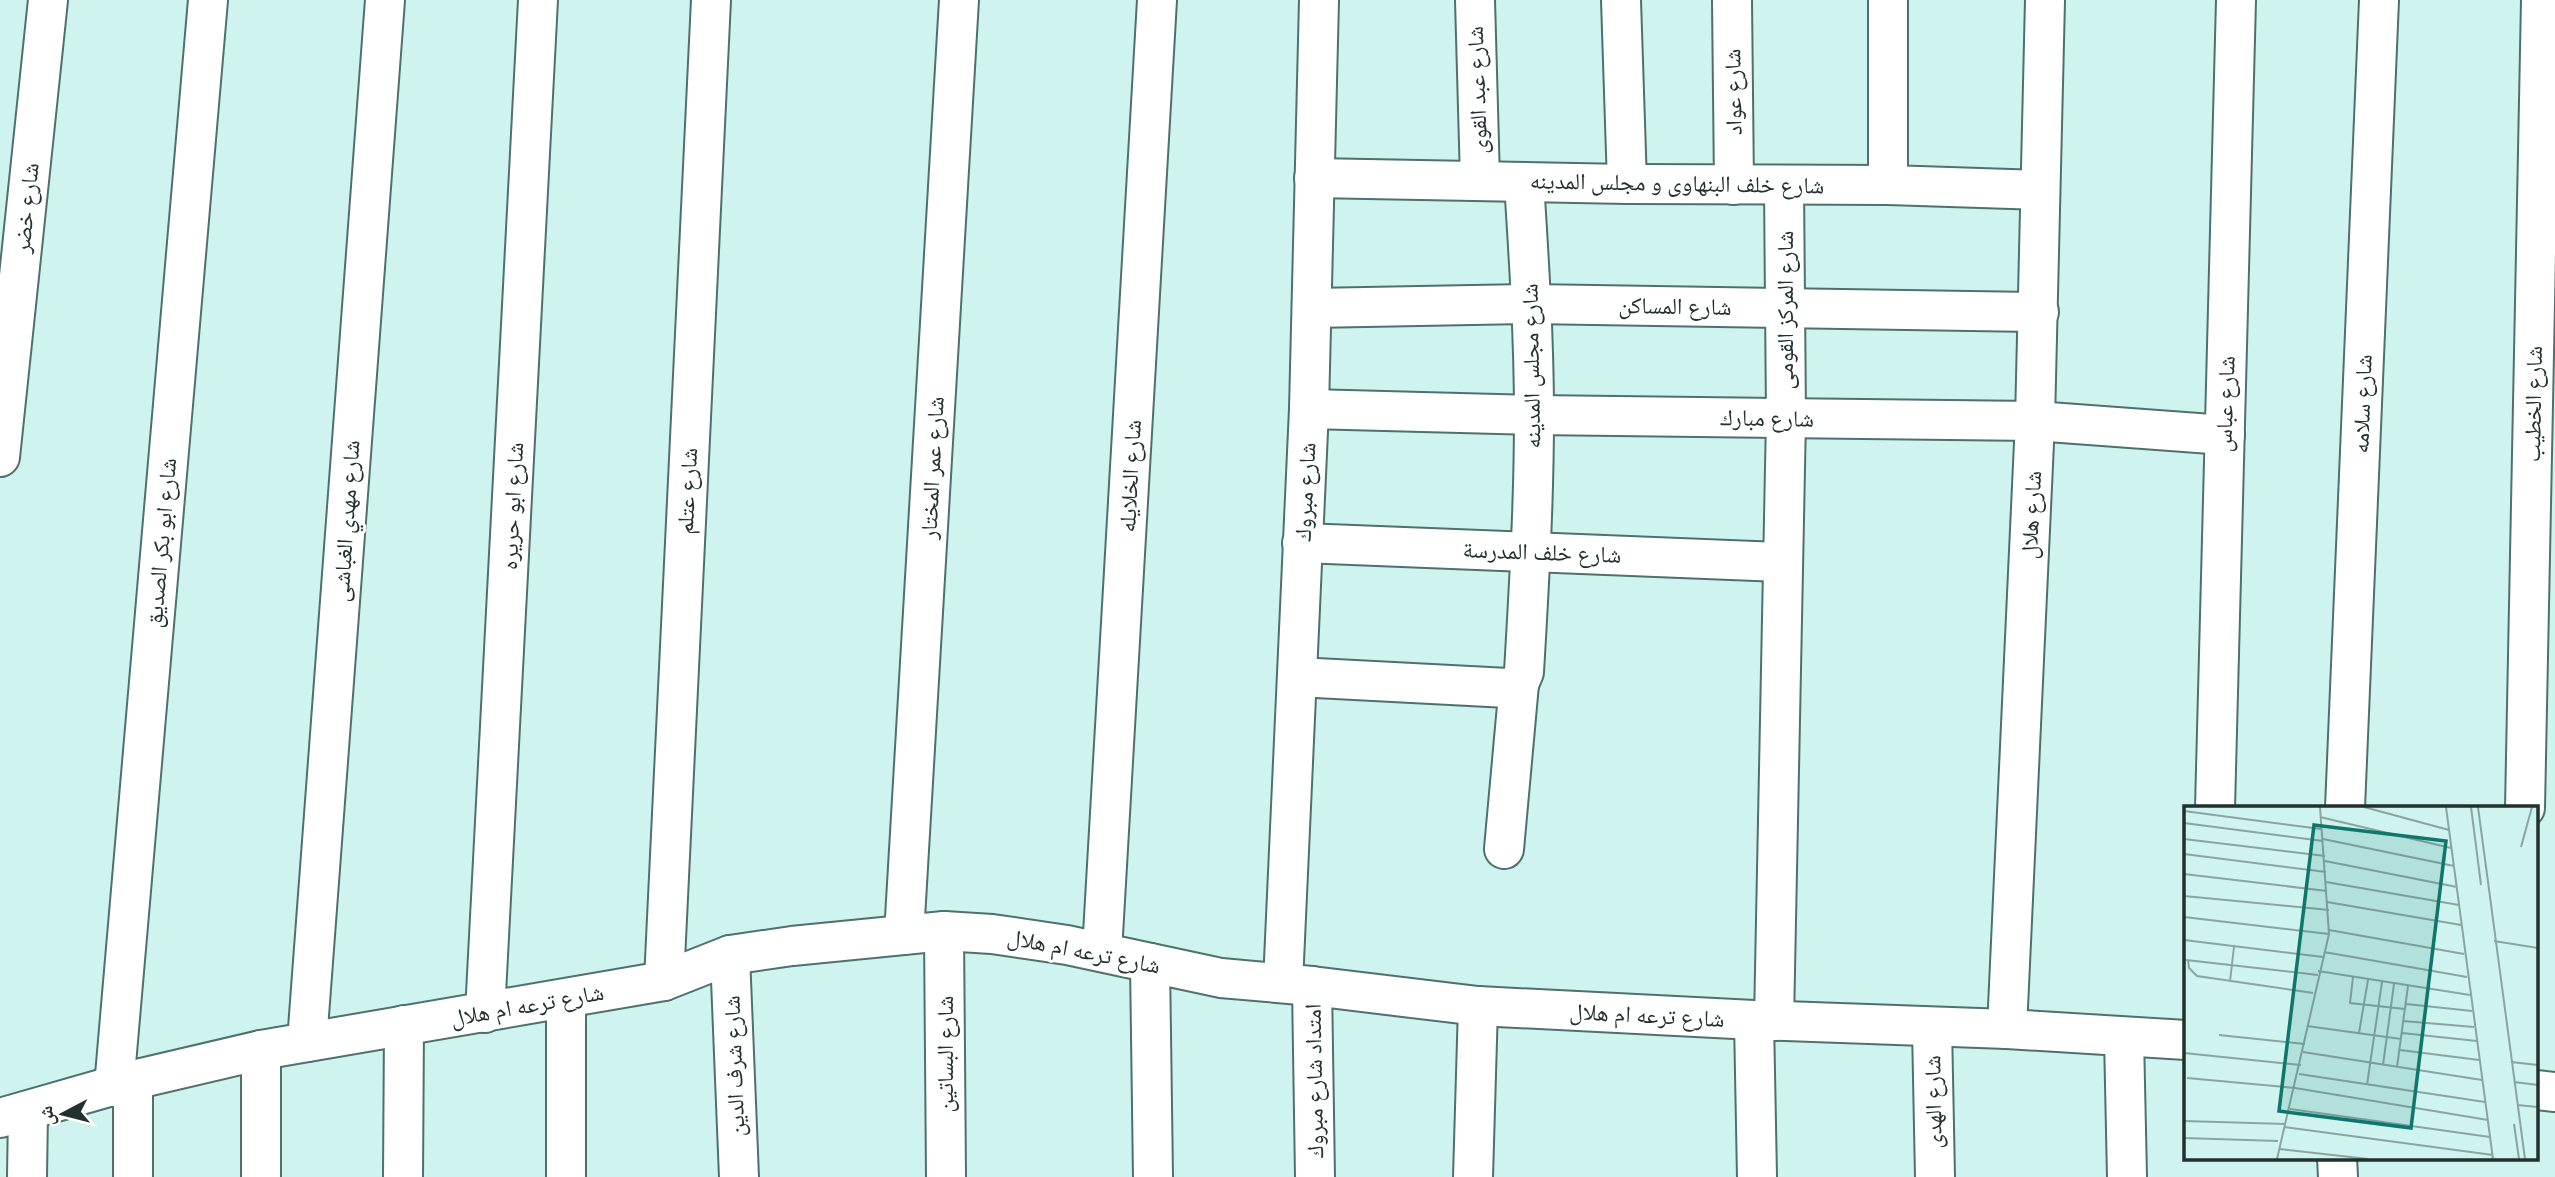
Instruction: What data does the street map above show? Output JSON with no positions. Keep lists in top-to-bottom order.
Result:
{
  "streets": {
    "street": [
      "شارع عبد القوى",
      "شارع عواد",
      "شارع خلف البنهاوى و مجلس المدينه",
      "شارع خضر",
      "شارع المساكن",
      "شارع المركز القومى",
      "شارع مجلس المدينه",
      "شارع عباس",
      "شارع سلامه",
      "شارع الخطيب",
      "شارع مبارك",
      "شارع عمر المختار",
      "شارع الخلايله",
      "شارع عتلم",
      "شارع مبروك",
      "شارع ابو حريره",
      "شارع هلال",
      "شارع مهدي الغباشى",
      "شارع ابو بكر الصديق",
      "شارع خلف المدرسة",
      "شارع ترعه ام هلال",
      "شارع البساتين",
      "شارع شرف الدين",
      "امتداد شارع مبروك",
      "شارع الهدى"
    ]
  },
  "crossings": [
    ["شارع عبد القوى", "شارع خلف البنهاوى و مجلس المدينه"],
    ["شارع عواد", "شارع خلف البنهاوى و مجلس المدينه"],
    ["شارع خلف البنهاوى و مجلس المدينه", "شارع المركز القومى"],
    ["شارع خلف البنهاوى و مجلس المدينه", "شارع مجلس المدينه"],
    ["شارع خلف البنهاوى و مجلس المدينه", "شارع مبروك"],
    ["شارع خلف البنهاوى و مجلس المدينه", "شارع هلال"],
    ["شارع المساكن", "شارع المركز القومى"],
    ["شارع المساكن", "شارع مجلس المدينه"],
    ["شارع المساكن", "شارع مبروك"],
    ["شارع المساكن", "شارع هلال"],
    ["شارع المركز القومى", "شارع مبارك"],
    ["شارع المركز القومى", "شارع خلف المدرسة"],
    ["شارع المركز القومى", "شارع ترعه ام هلال"],
    ["شارع مجلس المدينه", "شارع مبارك"],
    ["شارع مجلس المدينه", "شارع خلف المدرسة"],
    ["شارع عباس", "شارع مبارك"],
    ["شارع مبارك", "شارع مبروك"],
    ["شارع مبارك", "شارع هلال"],
    ["شارع عمر المختار", "شارع ترعه ام هلال"],
    ["شارع الخلايله", "شارع ترعه ام هلال"],
    ["شارع عتلم", "شارع ترعه ام هلال"],
    ["شارع مبروك", "شارع خلف المدرسة"],
    ["شارع مبروك", "شارع ترعه ام هلال"],
    ["شارع مبروك", "امتداد شارع مبروك"],
    ["شارع ابو حريره", "شارع ترعه ام هلال"],
    ["شارع هلال", "شارع ترعه ام هلال"],
    ["شارع مهدي الغباشى", "شارع ترعه ام هلال"],
    ["شارع ابو بكر الصديق", "شارع ترعه ام هلال"],
    ["شارع ترعه ام هلال", "شارع البساتين"],
    ["شارع ترعه ام هلال", "شارع شرف الدين"],
    ["شارع ترعه ام هلال", "امتداد شارع مبروك"],
    ["شارع ترعه ام هلال", "شارع الهدى"]
  ],
  "north": "left"
}
